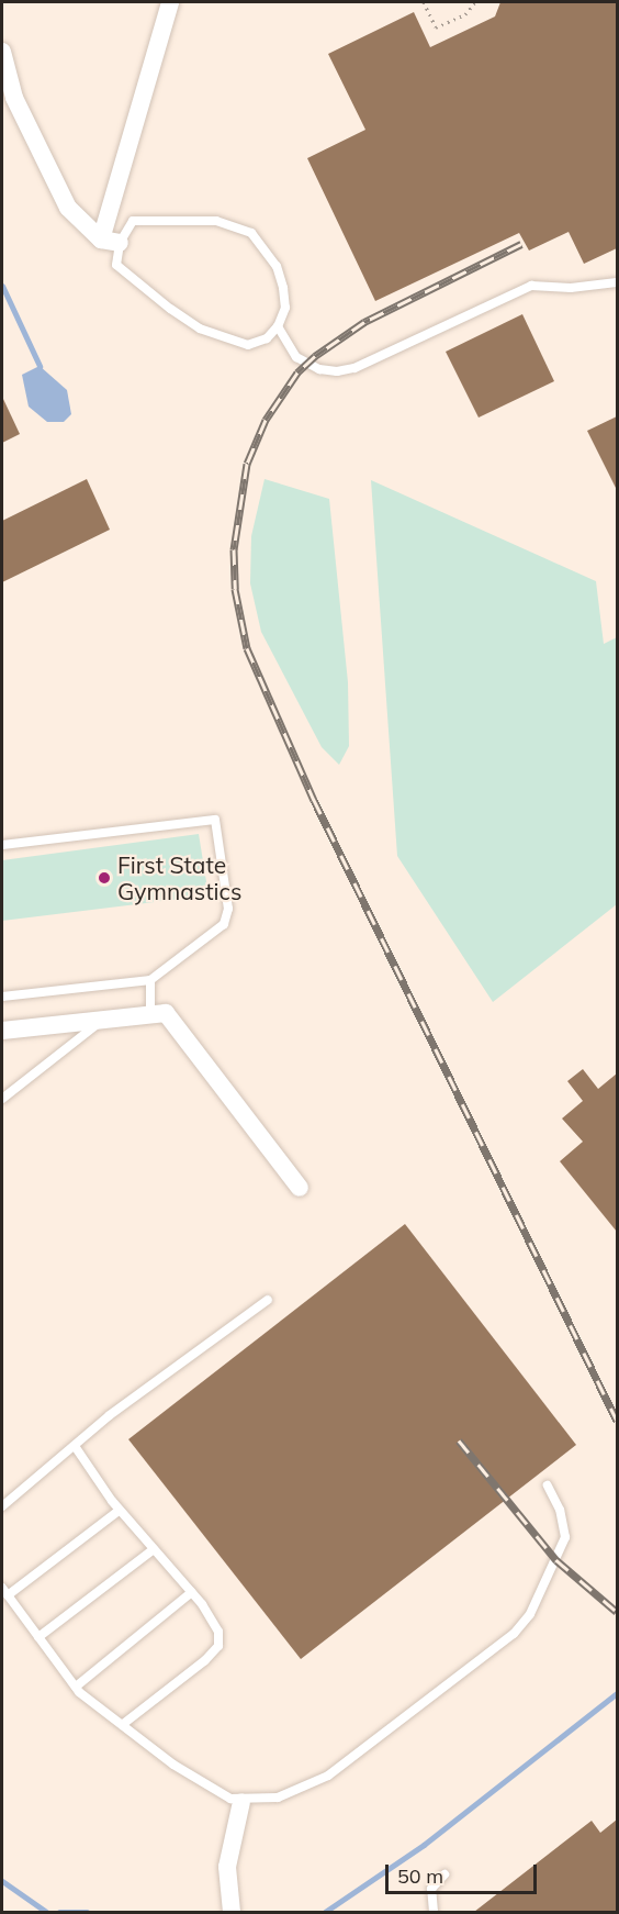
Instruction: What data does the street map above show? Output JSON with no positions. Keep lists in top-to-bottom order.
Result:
{
  "places": ["First State Gymnastics"],
  "scale_bar": "50 m"
}
